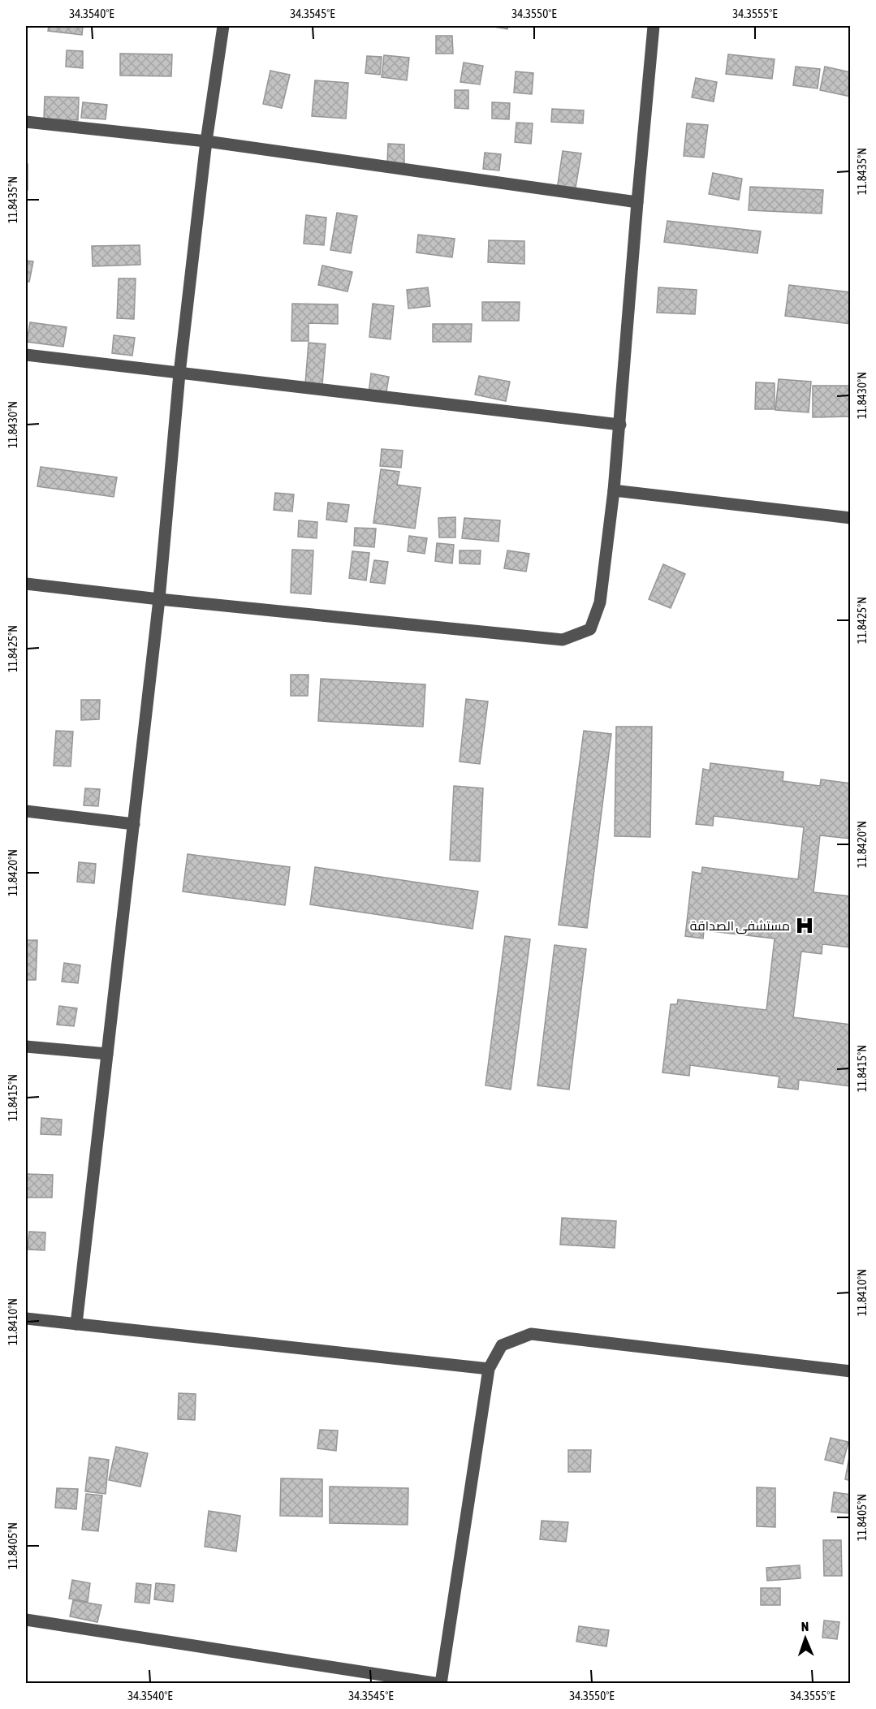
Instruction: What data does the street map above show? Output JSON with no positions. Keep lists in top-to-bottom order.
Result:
{
  "places": {
    "hospital": ["مستشفى الصداقة"]
  },
  "north": "top",
  "coordinates": [
    "34.3540°E",
    "34.3545°E",
    "34.3550°E",
    "34.3555°E",
    "11.8435°N",
    "11.8430°N",
    "11.8425°N",
    "11.8420°N",
    "11.8415°N",
    "11.8410°N",
    "11.8405°N"
  ]
}
